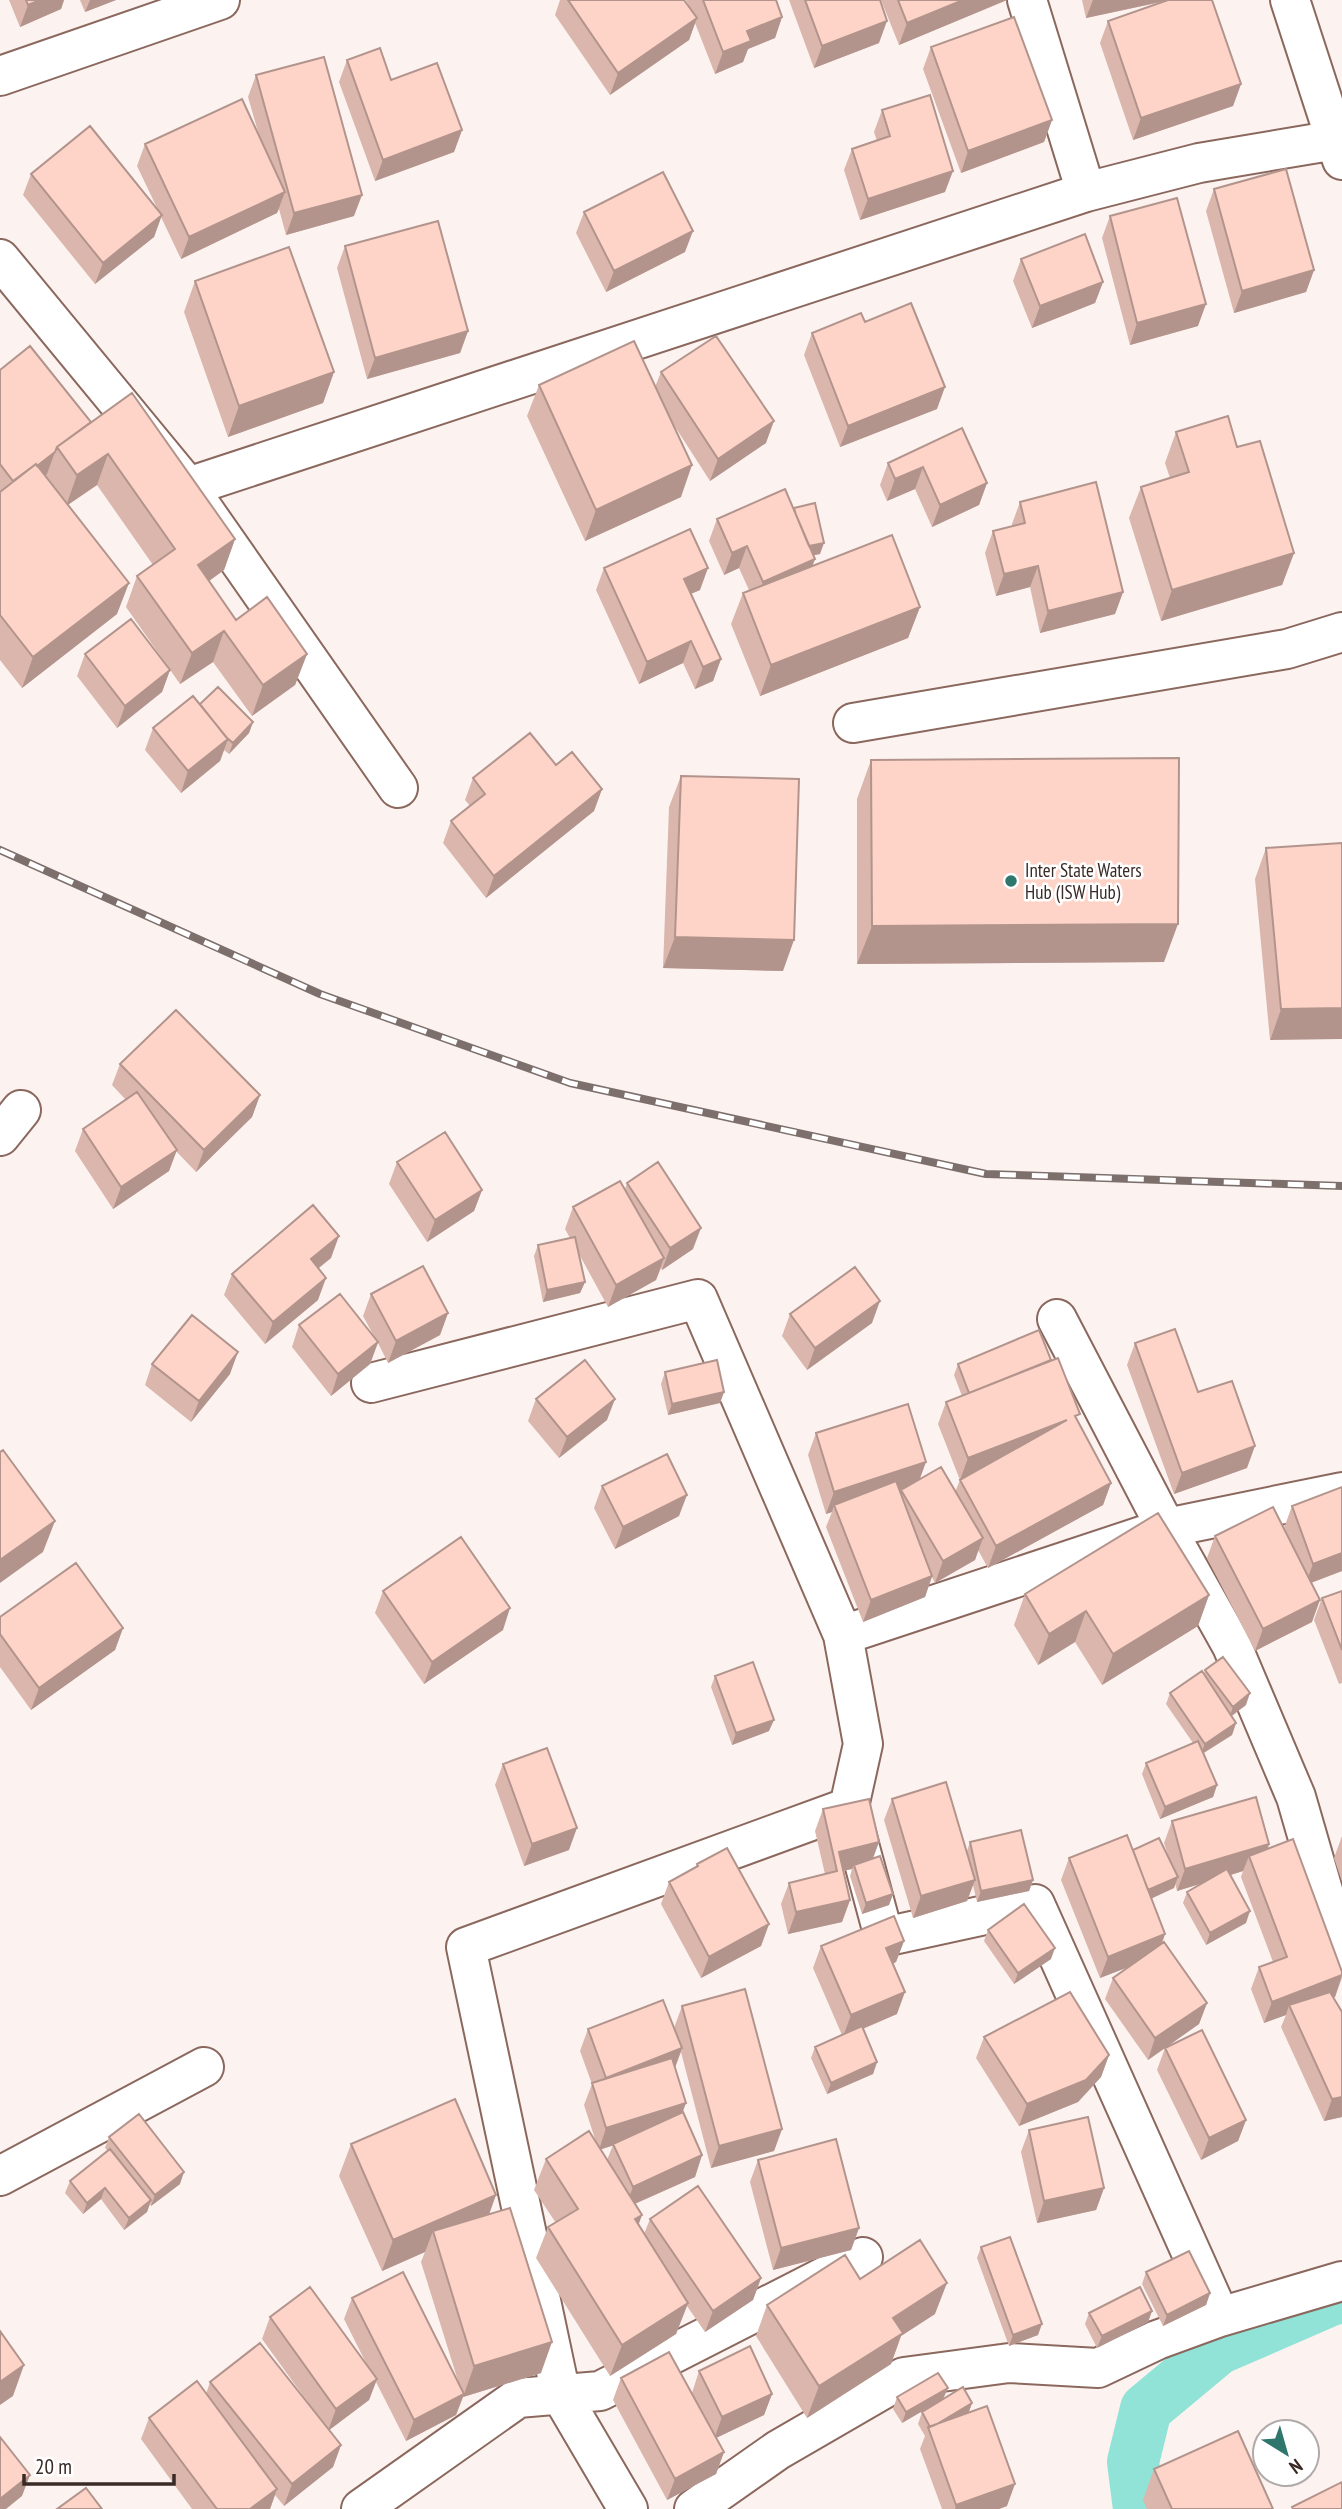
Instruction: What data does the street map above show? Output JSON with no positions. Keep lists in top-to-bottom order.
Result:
{
  "places": ["Inter State Waters Hub (ISW Hub)"],
  "scale_bar": "20 m",
  "north": "bottom right"
}
